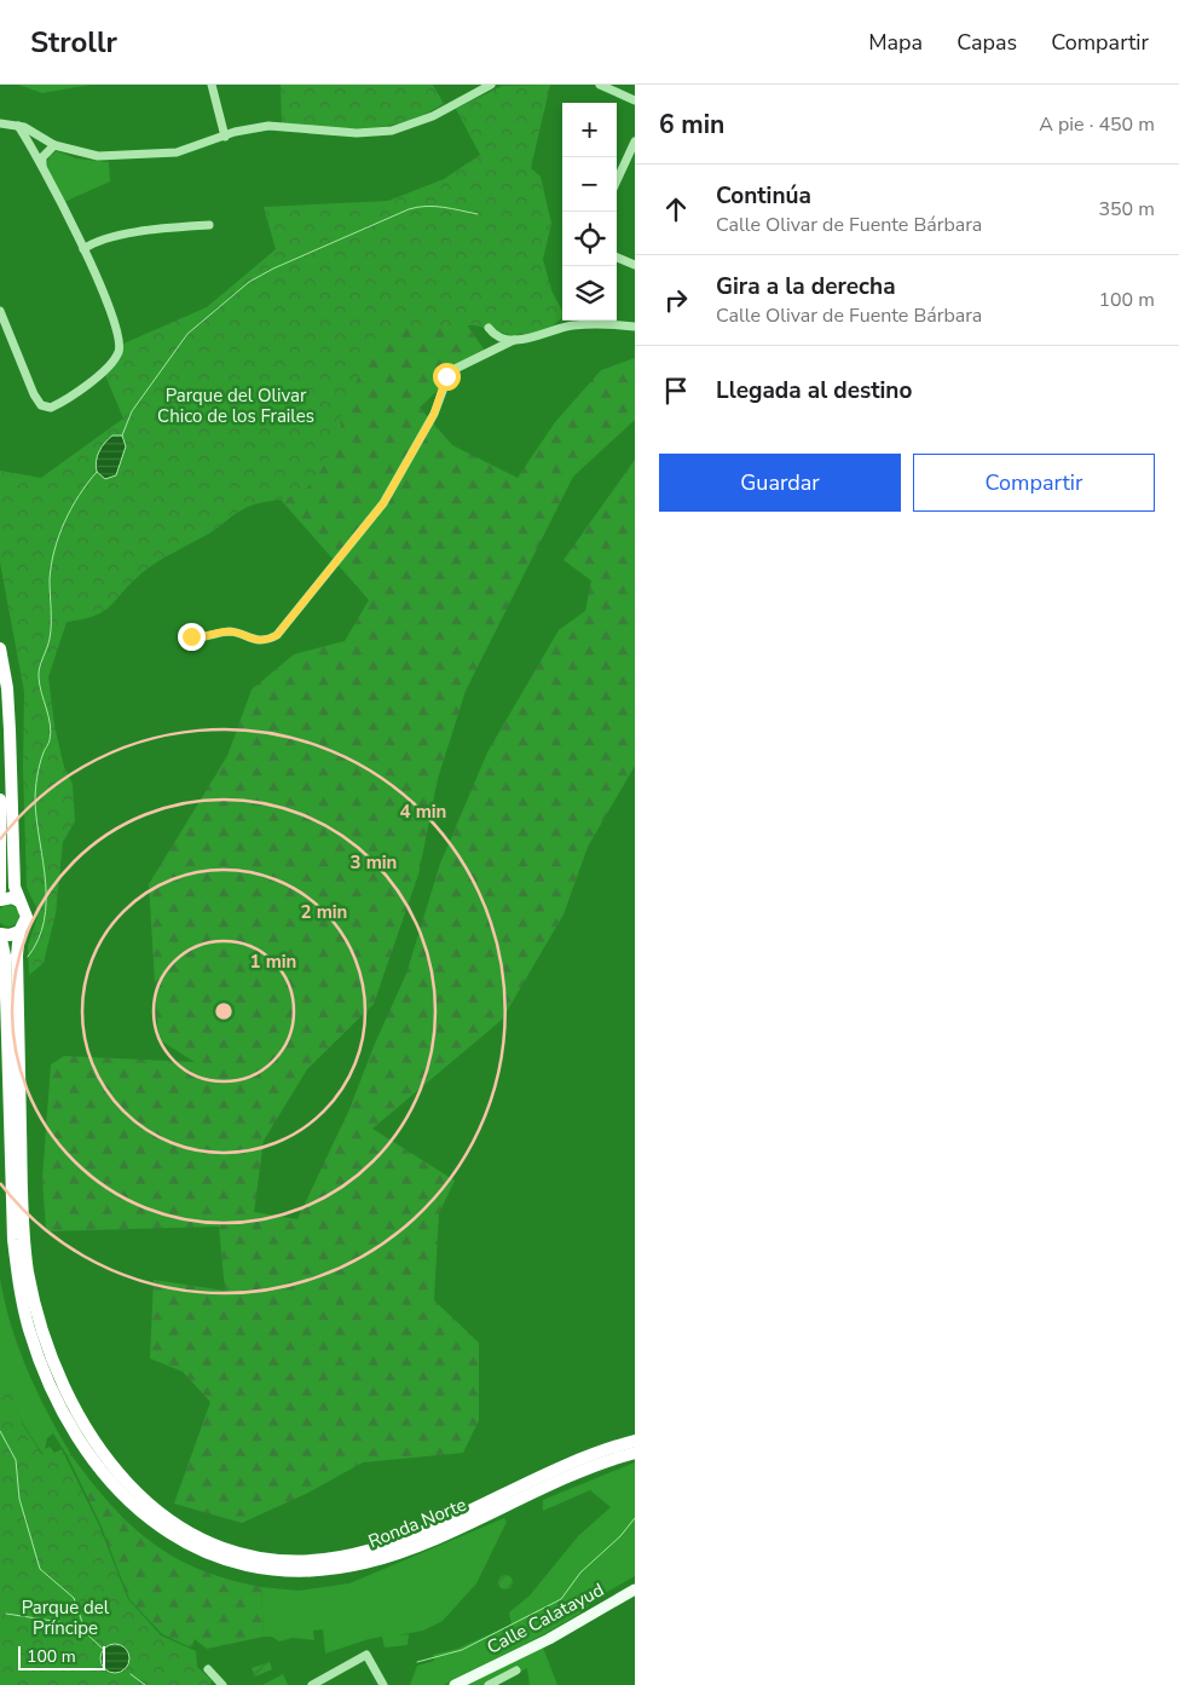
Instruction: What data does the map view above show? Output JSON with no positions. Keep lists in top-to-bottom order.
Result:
{
  "streets": {
    "highway": ["Ronda Norte"],
    "main road": ["Calle Calatayud"]
  },
  "parks": ["Parque del Olivar Chico de los Frailes", "Parque del Príncipe"],
  "scale_bar": "100 m",
  "page": {
    "header": "Strollr",
    "nav": ["Mapa", "Capas", "Compartir"],
    "heading": ["6 min", "A pie · 450 m"],
    "map_buttons": ["+", "−"],
    "list": [
      ["Continúa", "Calle Olivar de Fuente Bárbara", "350 m"],
      ["Gira a la derecha", "Calle Olivar de Fuente Bárbara", "100 m"],
      "Llegada al destino"
    ],
    "buttons": ["Guardar", "Compartir"],
    "scale": "100 m"
  },
  "rings": [
    "4 min",
    "3 min",
    "2 min",
    "1 min"
  ]
}
